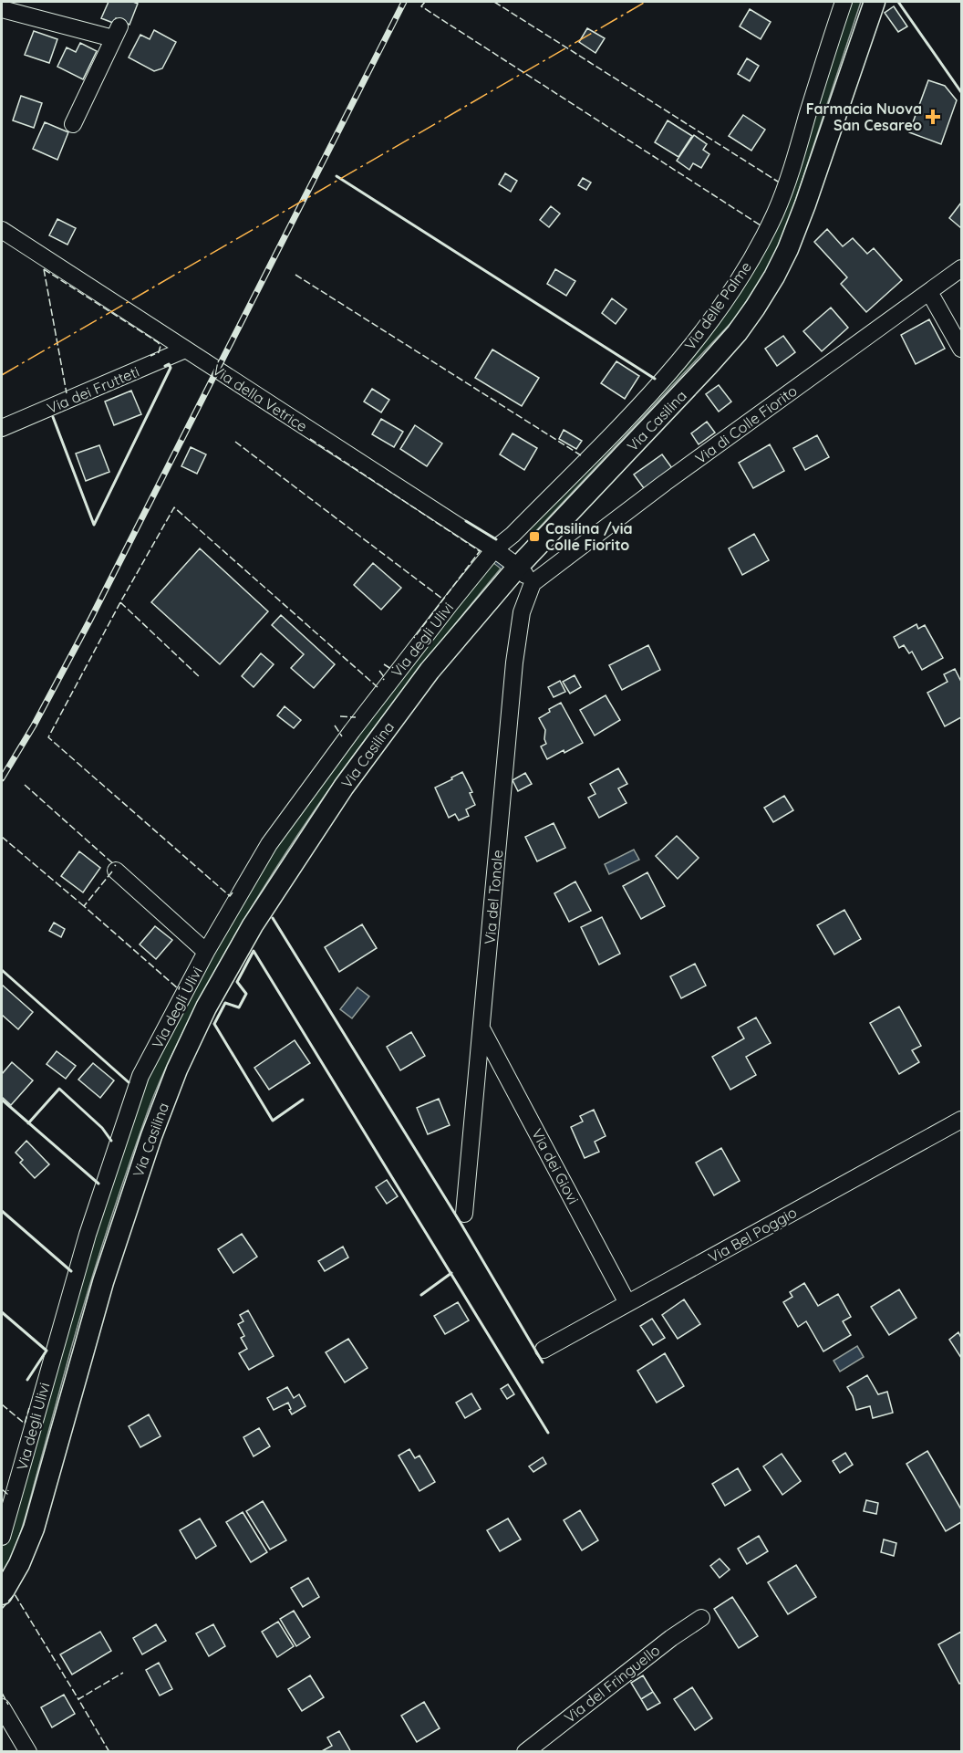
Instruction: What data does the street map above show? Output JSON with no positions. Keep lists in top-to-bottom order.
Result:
{
  "streets": {
    "main road": ["Via Casilina"],
    "street": [
      "Via delle Palme",
      "Via dei Frutteti",
      "Via della Vetrice",
      "Via di Colle Fiorito",
      "Via degli Ulivi",
      "Via del Tonale",
      "Via dei Giovi",
      "Via Bel Poggio",
      "Via del Fringuello"
    ]
  },
  "crossings": [
    ["Via delle Palme", "Via della Vetrice"],
    ["Via delle Palme", "Via degli Ulivi"],
    ["Via dei Frutteti", "Via della Vetrice"],
    ["Via della Vetrice", "Via Casilina"],
    ["Via della Vetrice", "Via di Colle Fiorito"],
    ["Via della Vetrice", "Via degli Ulivi"],
    ["Via della Vetrice", "Via del Tonale"],
    ["Via di Colle Fiorito", "Via del Tonale"],
    ["Via del Tonale", "Via dei Giovi"],
    ["Via dei Giovi", "Via Bel Poggio"]
  ],
  "places": {
    "health": ["Farmacia Nuova San Cesareo"],
    "transit": ["Casilina /via Colle Fiorito"]
  }
}
